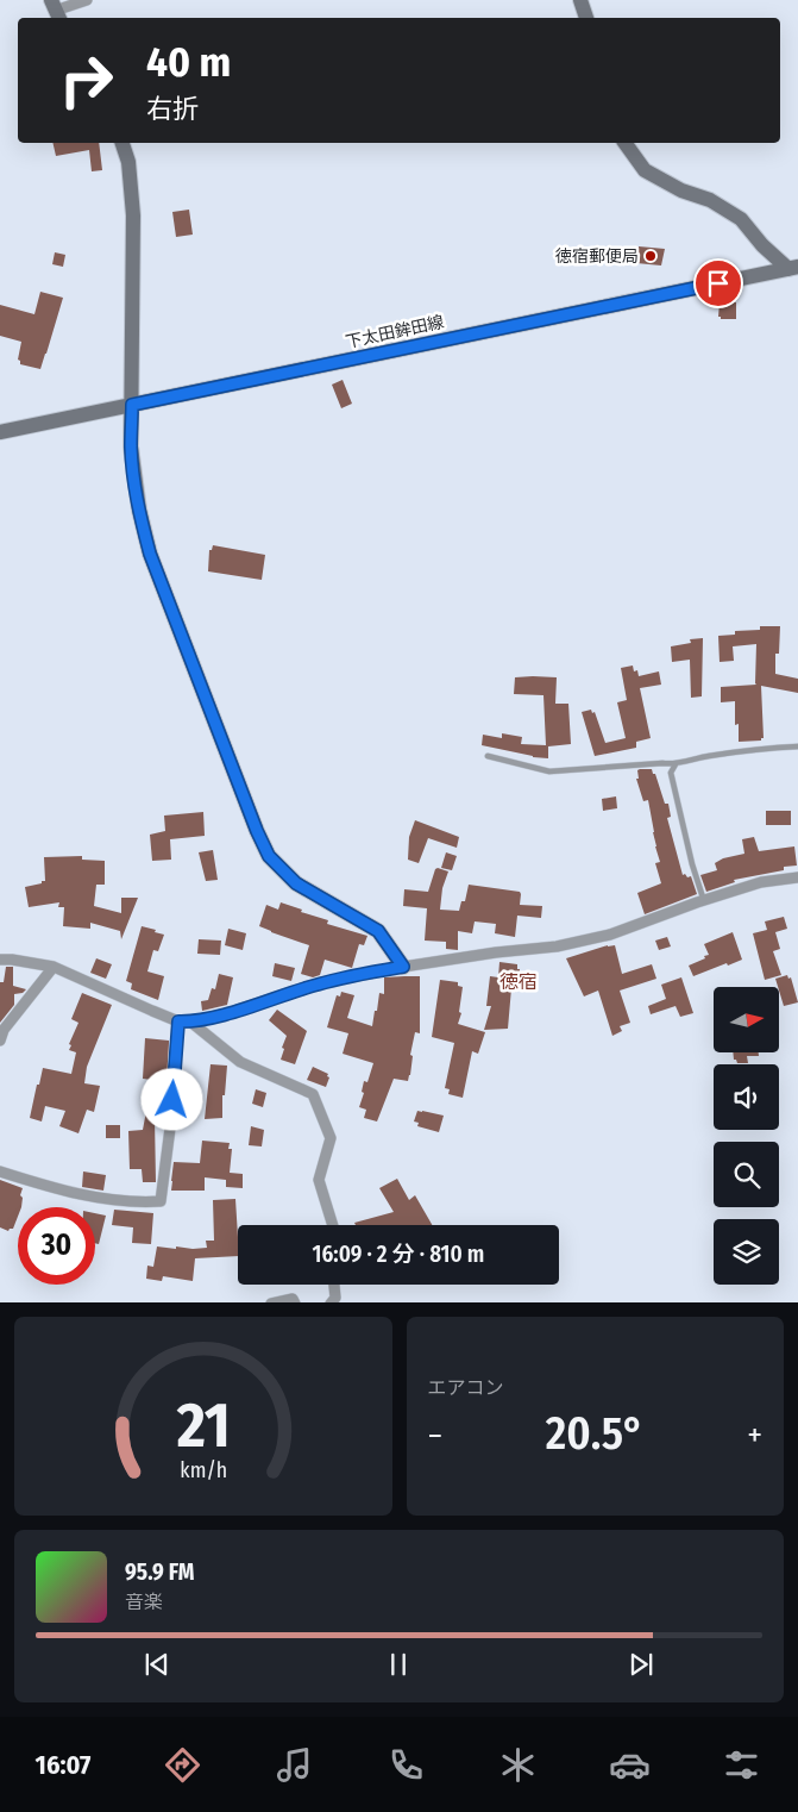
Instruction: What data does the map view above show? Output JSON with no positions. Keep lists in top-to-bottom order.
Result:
{
  "streets": {
    "street": ["下太田鉾田線"]
  },
  "districts": ["徳宿"],
  "places": ["徳宿郵便局"],
  "north": "right",
  "page": {
    "turn": ["40 m", "右折"],
    "limit": "30",
    "trip": "16:09 · 2 分 · 810 m",
    "tile": "エアコン",
    "heat": ["−", "20.5°", "+"],
    "song": ["95.9 FM", "音楽"],
    "tabs": "16:07",
    "gauge": ["21", "km/h"]
  }
}
